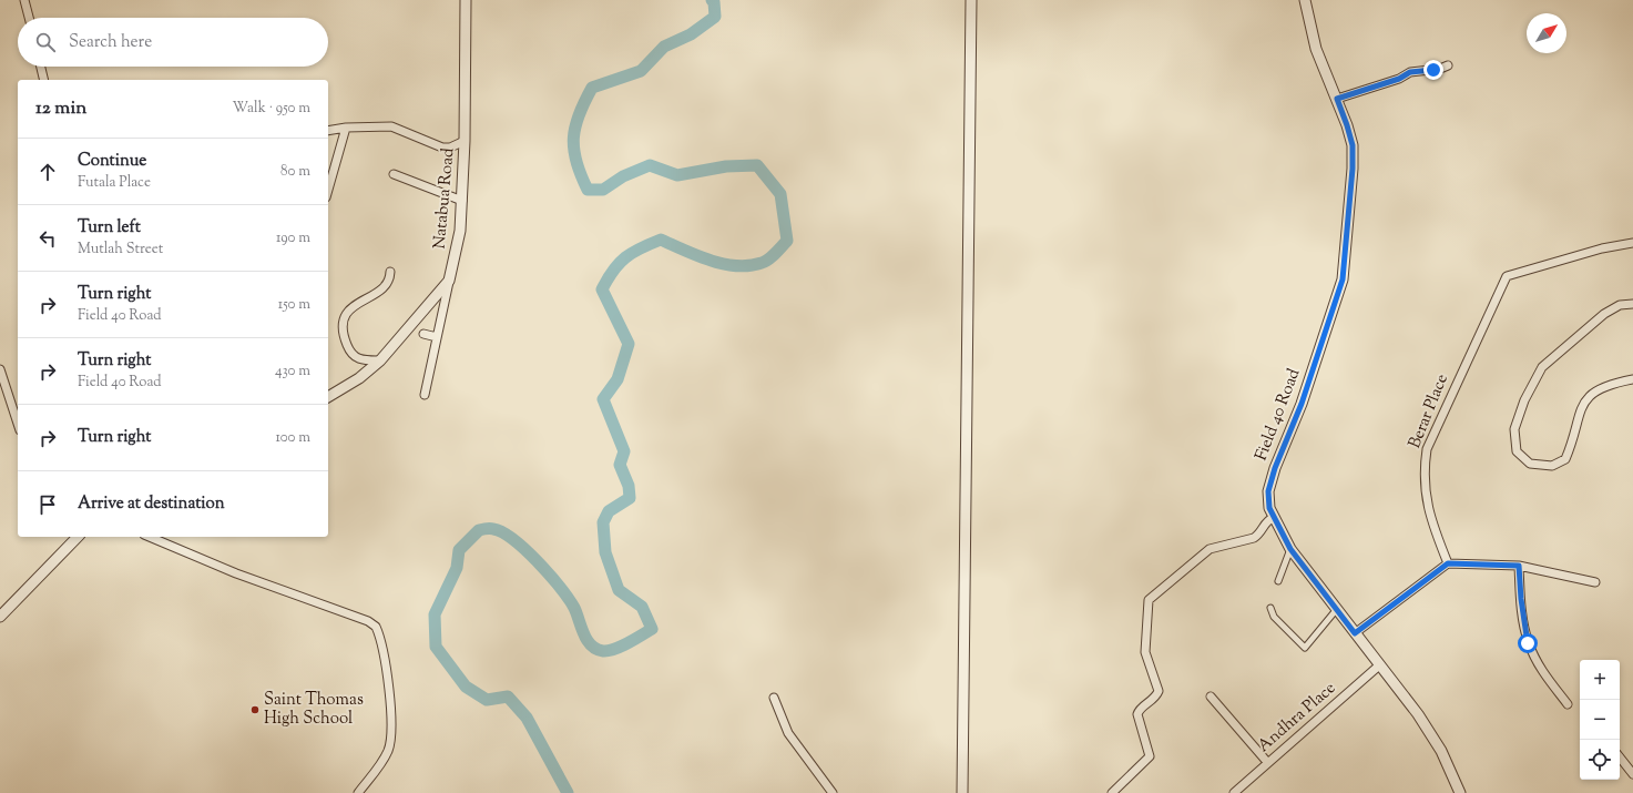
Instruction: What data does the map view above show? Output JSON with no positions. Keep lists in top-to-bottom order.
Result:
{
  "streets": {
    "street": [
      "Natabua Road",
      "Berar Place",
      "Field 40 Road",
      "Andhra Place"
    ]
  },
  "crossings": [
    ["Field 40 Road", "Andhra Place"]
  ],
  "places": ["Saint Thomas High School"],
  "north": "top right",
  "page": {
    "search": "Search here",
    "heading": ["12 min", "Walk · 950 m"],
    "list": [
      ["Continue", "Futala Place", "80 m"],
      ["Turn left", "Mutlah Street", "190 m"],
      ["Turn right", "Field 40 Road", "150 m"],
      ["Turn right", "Field 40 Road", "430 m"],
      ["Turn right", "100 m"],
      "Arrive at destination"
    ],
    "map_buttons": ["+", "−"]
  }
}
